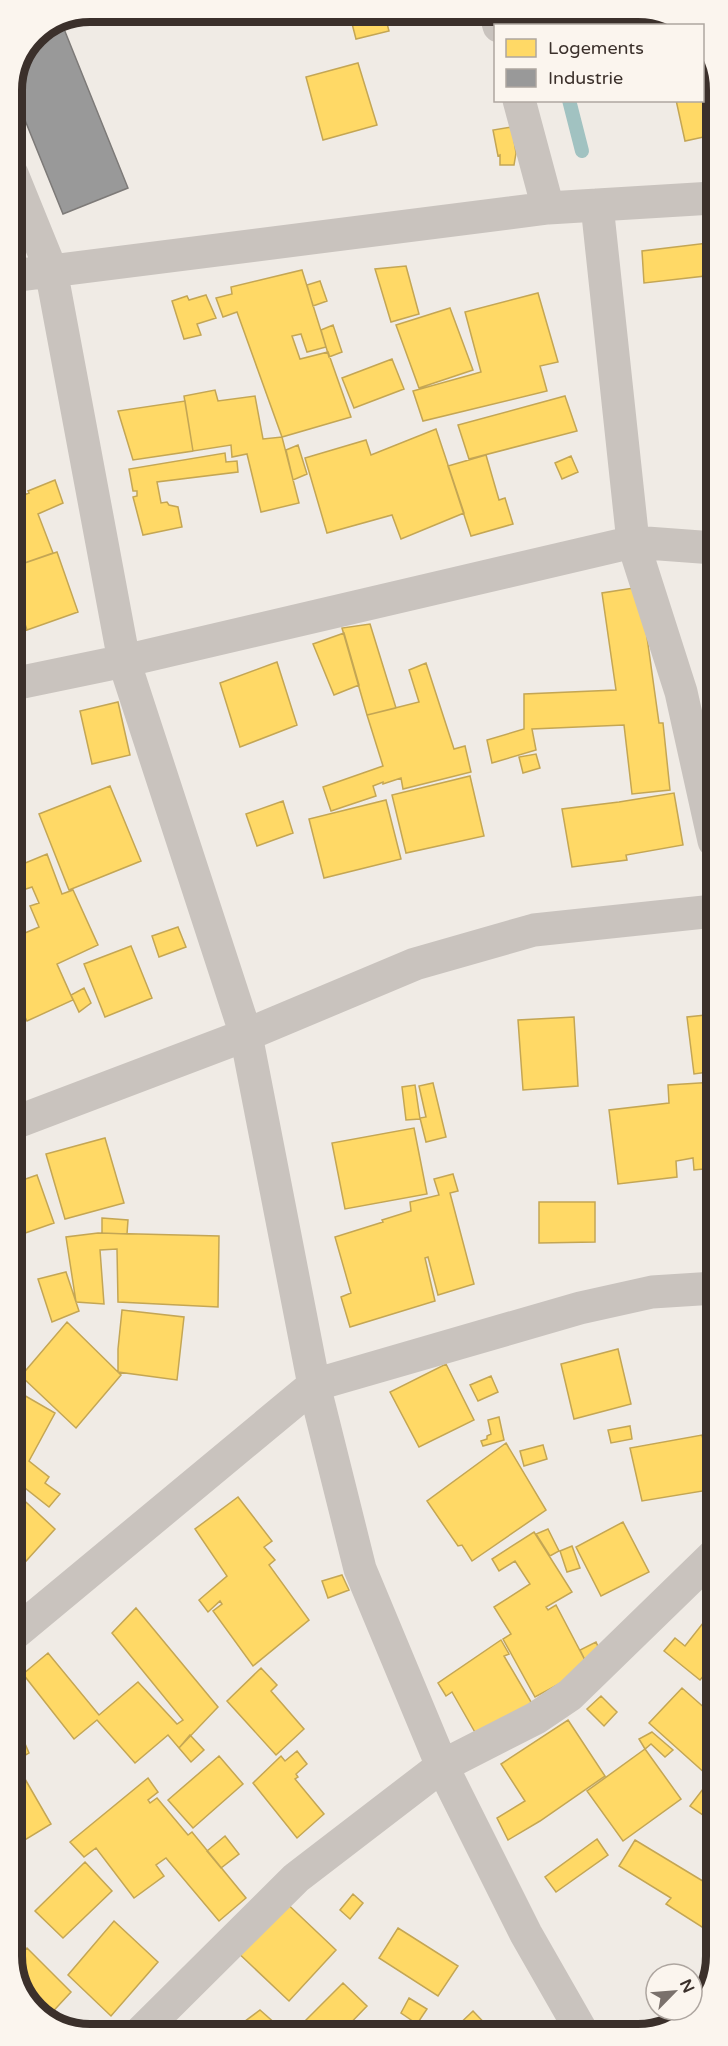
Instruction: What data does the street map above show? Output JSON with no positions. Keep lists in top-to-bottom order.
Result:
{
  "legend": ["Logements", "Industrie"],
  "north": "top right"
}
